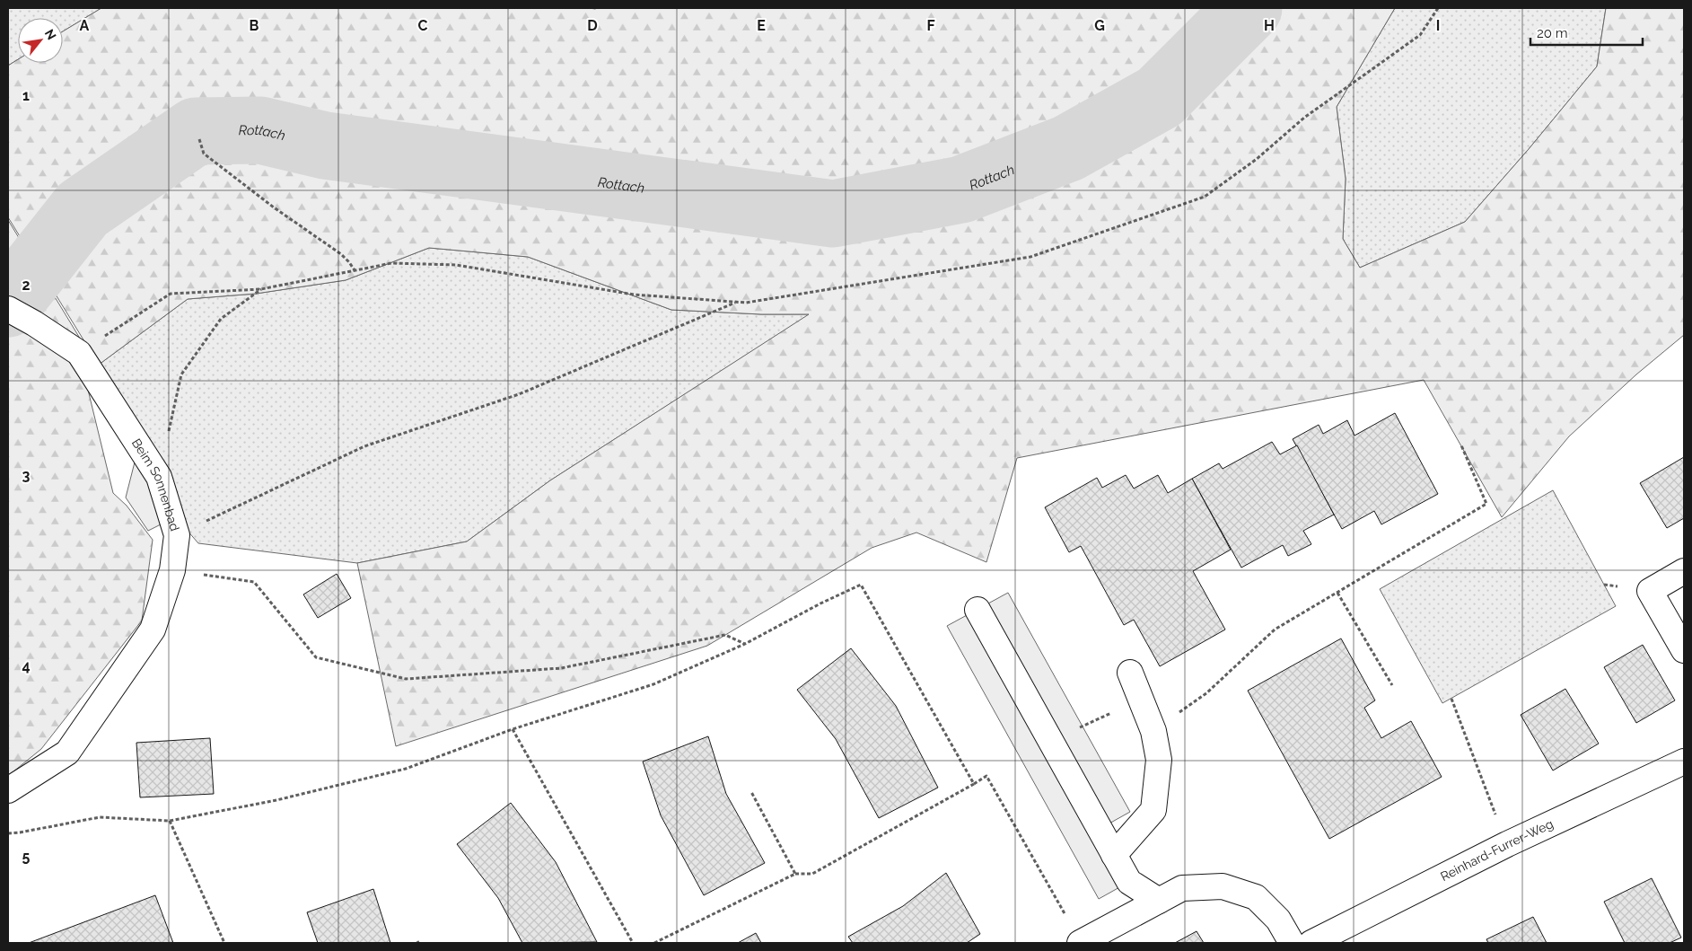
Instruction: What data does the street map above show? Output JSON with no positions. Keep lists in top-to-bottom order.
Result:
{
  "streets": {
    "street": ["Beim Sonnenbad", "Reinhard-Furrer-Weg"]
  },
  "water": ["Rottach"],
  "scale_bar": "20 m",
  "north": "top right",
  "grid": {
    "columns": [
      "A",
      "B",
      "C",
      "D",
      "E",
      "F",
      "G",
      "H",
      "I"
    ],
    "rows": [
      "1",
      "2",
      "3",
      "4",
      "5"
    ]
  }
}
